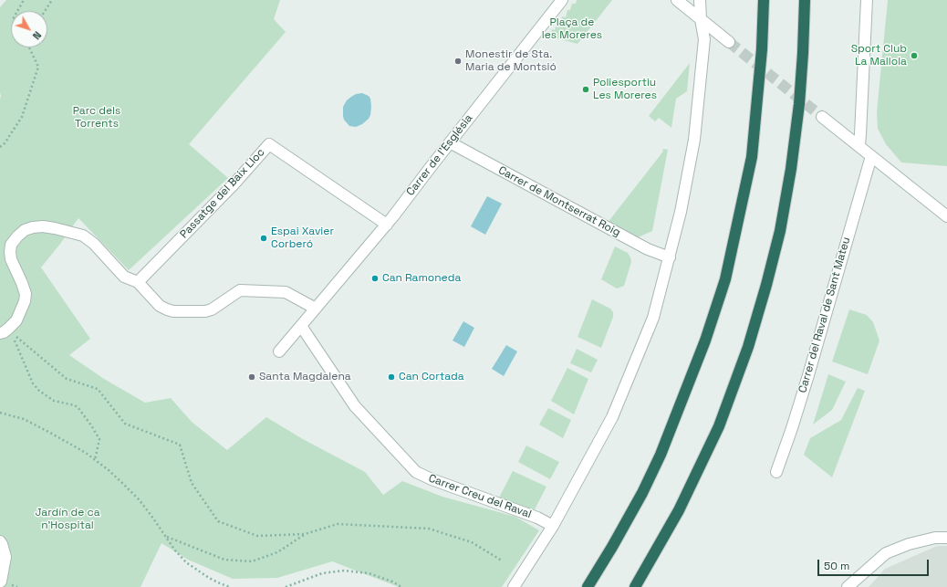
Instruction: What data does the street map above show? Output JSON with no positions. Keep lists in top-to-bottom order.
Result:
{
  "streets": {
    "street": [
      "Carrer de l'Església",
      "Passatge del Baix Lloc",
      "Carrer de Montserrat Roig",
      "Carrer del Raval de Sant Mateu",
      "Carrer Creu del Raval"
    ]
  },
  "crossings": [
    ["Carrer de l'Església", "Passatge del Baix Lloc"],
    ["Carrer de l'Església", "Carrer de Montserrat Roig"],
    ["Carrer de l'Església", "Carrer Creu del Raval"]
  ],
  "parks": ["Plaça de les Moreres", "Parc dels Torrents", "Jardín de ca n'Hospital"],
  "places": [
    "Sport Club La Mallola",
    "Monestir de Sta. Maria de Montsió",
    "Poliesportiu Les Moreres",
    "Espai Xavier Corberó",
    "Can Ramoneda",
    "Santa Magdalena",
    "Can Cortada"
  ],
  "scale_bar": "50 m",
  "north": "bottom right"
}
